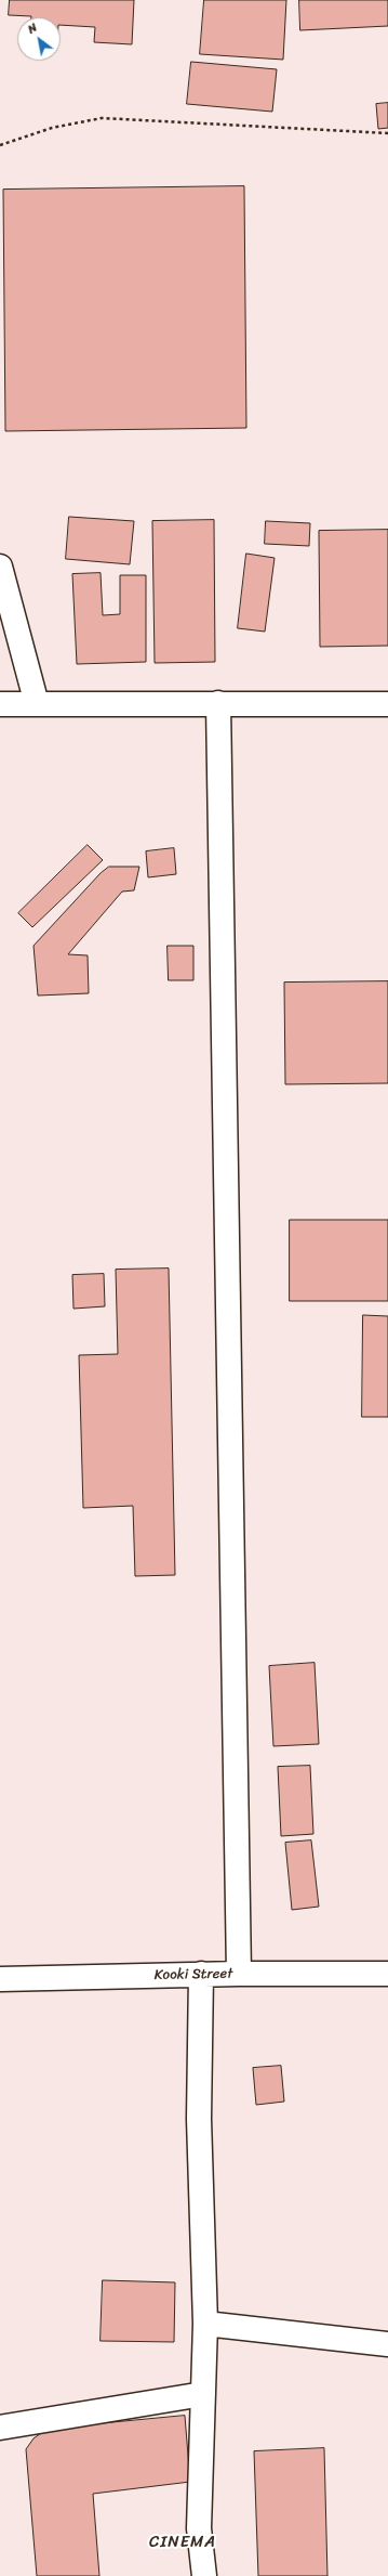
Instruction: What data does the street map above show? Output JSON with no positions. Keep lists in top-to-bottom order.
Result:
{
  "streets": {
    "street": ["Kooki Street"]
  },
  "districts": ["CINEMA"],
  "north": "top left"
}
